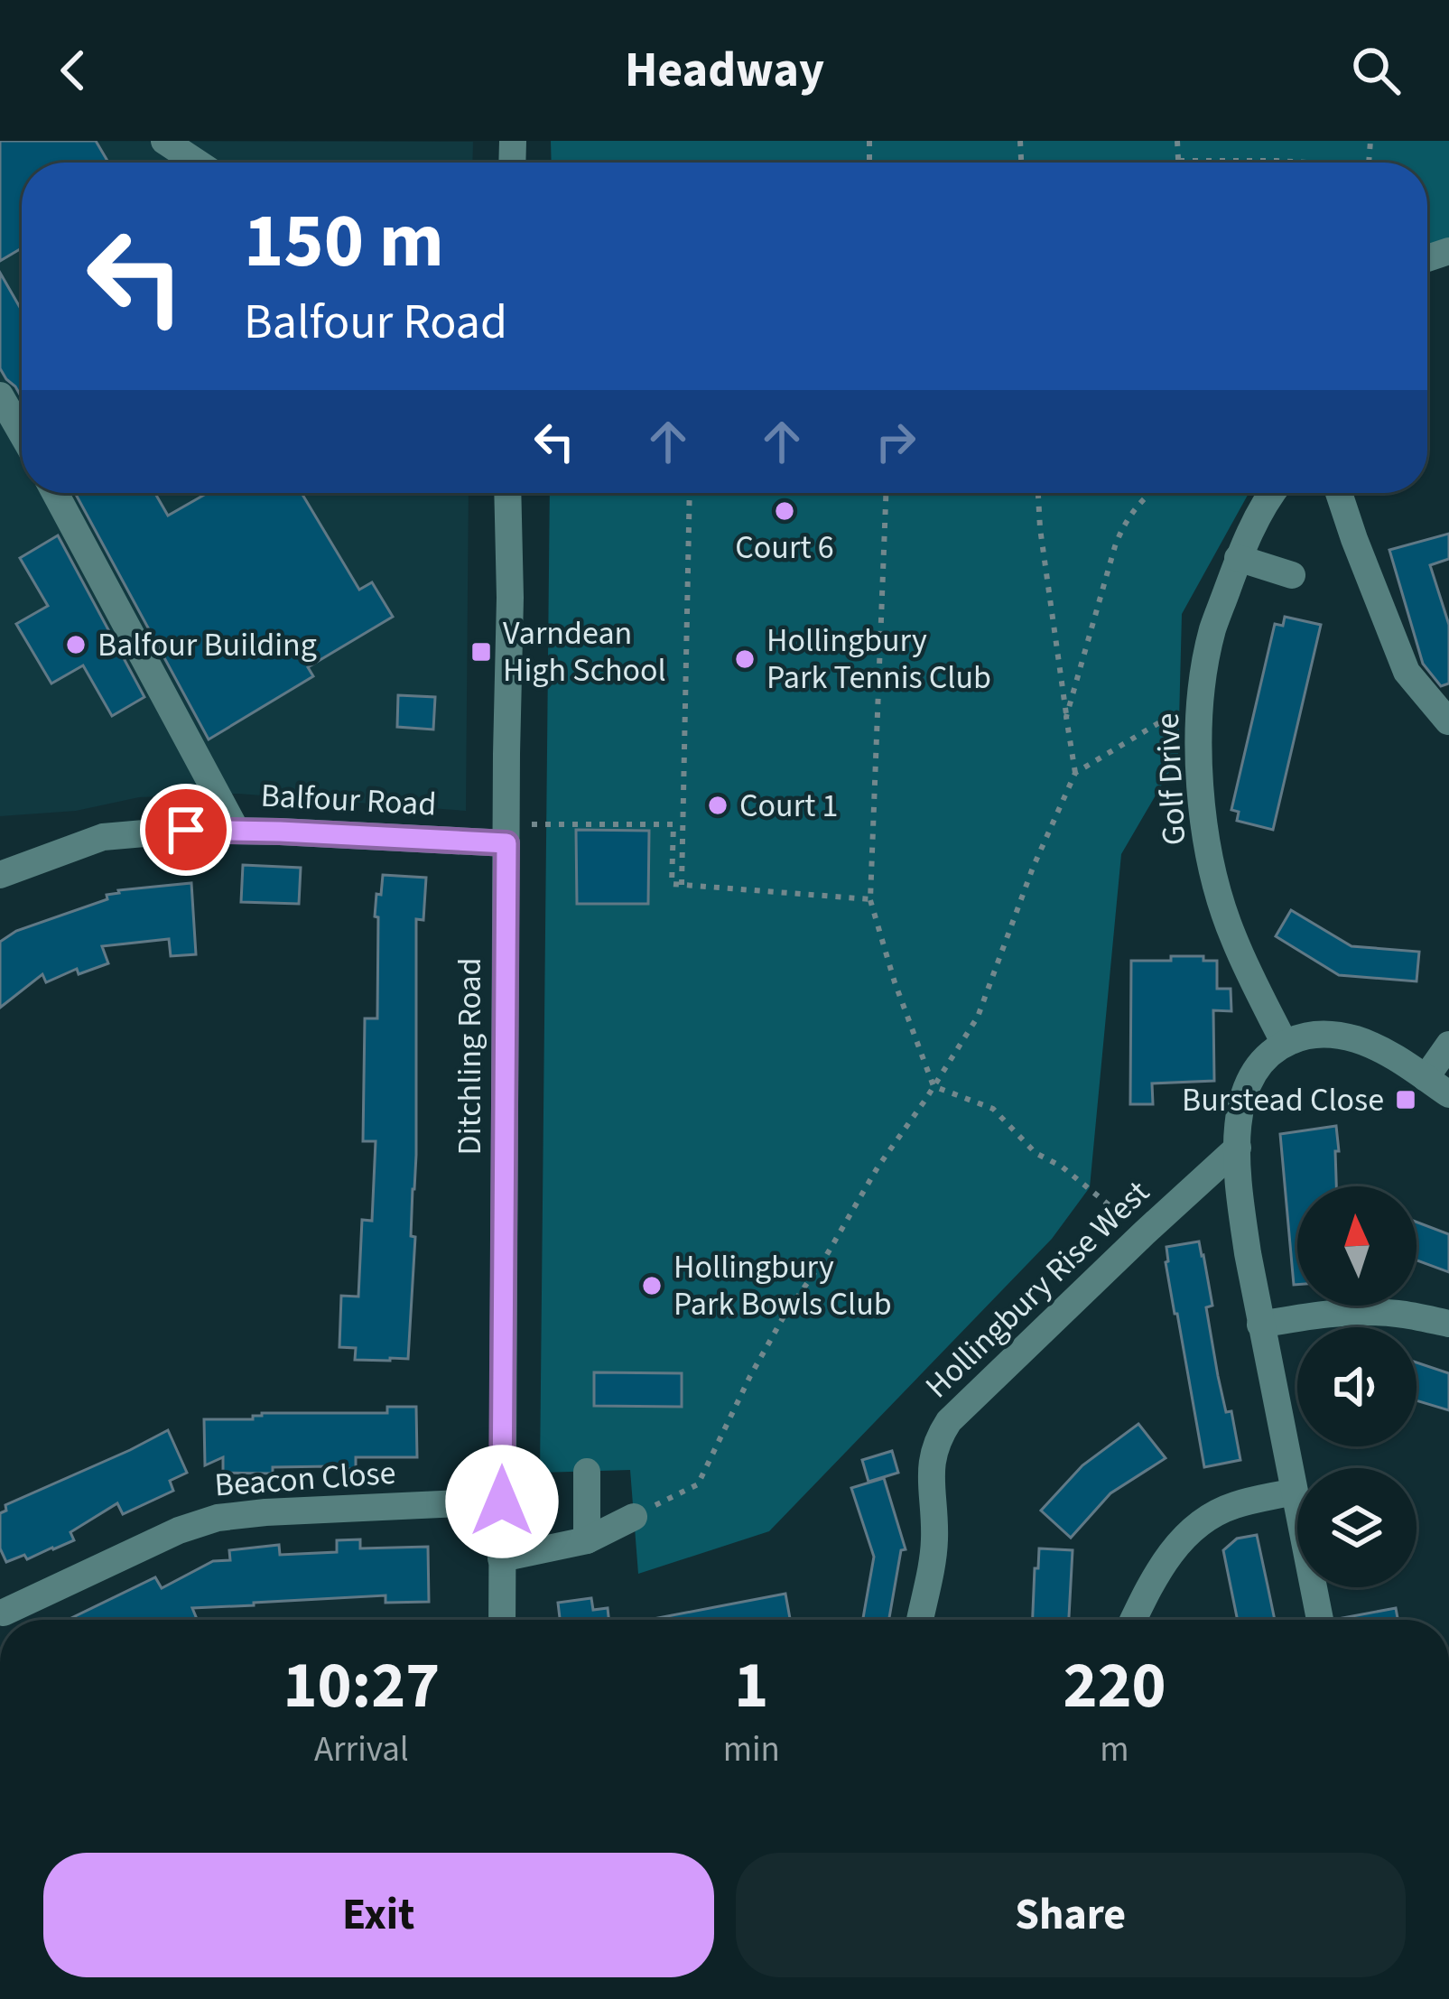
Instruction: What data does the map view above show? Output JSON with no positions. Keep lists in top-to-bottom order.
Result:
{
  "streets": {
    "street": [
      "Golf Drive",
      "Balfour Road",
      "Ditchling Road",
      "Hollingbury Rise West",
      "Beacon Close"
    ]
  },
  "crossings": [
    ["Balfour Road", "Ditchling Road"],
    ["Ditchling Road", "Beacon Close"]
  ],
  "places": {
    "other": [
      "Court 6",
      "Balfour Building",
      "Hollingbury Park Tennis Club",
      "Court 1",
      "Hollingbury Park Bowls Club"
    ],
    "transit": ["Varndean High School", "Burstead Close"]
  },
  "north": "top",
  "page": {
    "header": "Headway",
    "turn": ["150 m", "Balfour Road"],
    "eta": [
      "10:27",
      "Arrival",
      "1",
      "min",
      "220",
      "m"
    ],
    "buttons": ["Exit", "Share"]
  }
}
